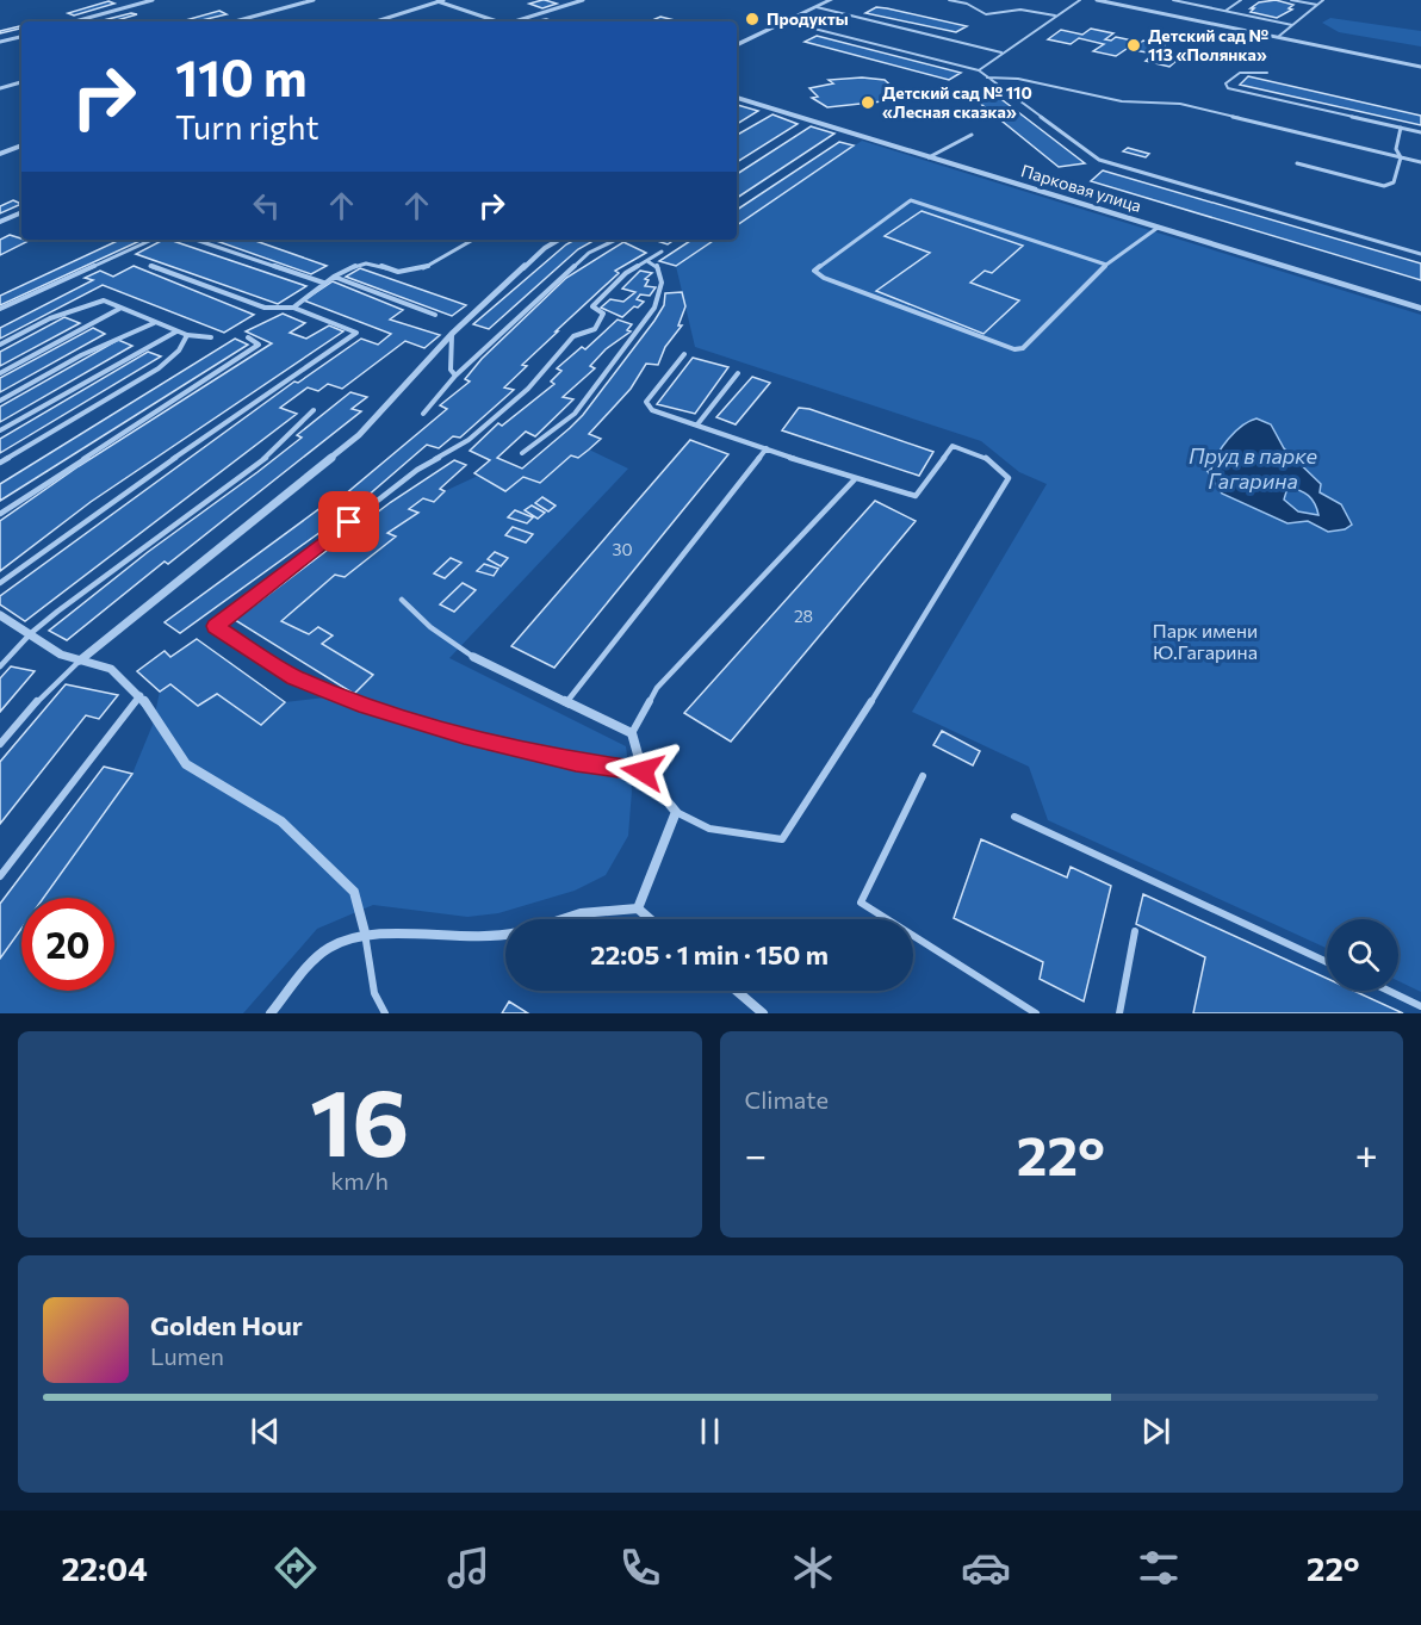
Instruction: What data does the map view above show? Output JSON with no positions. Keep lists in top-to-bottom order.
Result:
{
  "streets": {
    "street": ["Парковая улица"]
  },
  "water": ["Пруд в парке Гагарина"],
  "parks": ["Парк имени Ю.Гагарина"],
  "places": ["Продукты", "Детский сад № 113 «Полянка»", "Детский сад № 110 «Лесная сказка»"],
  "house_numbers": ["30", "28"],
  "page": {
    "turn": ["110 m", "Turn right"],
    "limit": "20",
    "trip": "22:05 · 1 min · 150 m",
    "tile": [
      ["16", "km/h"],
      "Climate"
    ],
    "heat": ["−", "22°", "+"],
    "song": ["Golden Hour", "Lumen"],
    "tabs": ["22:04", "22°"]
  }
}
